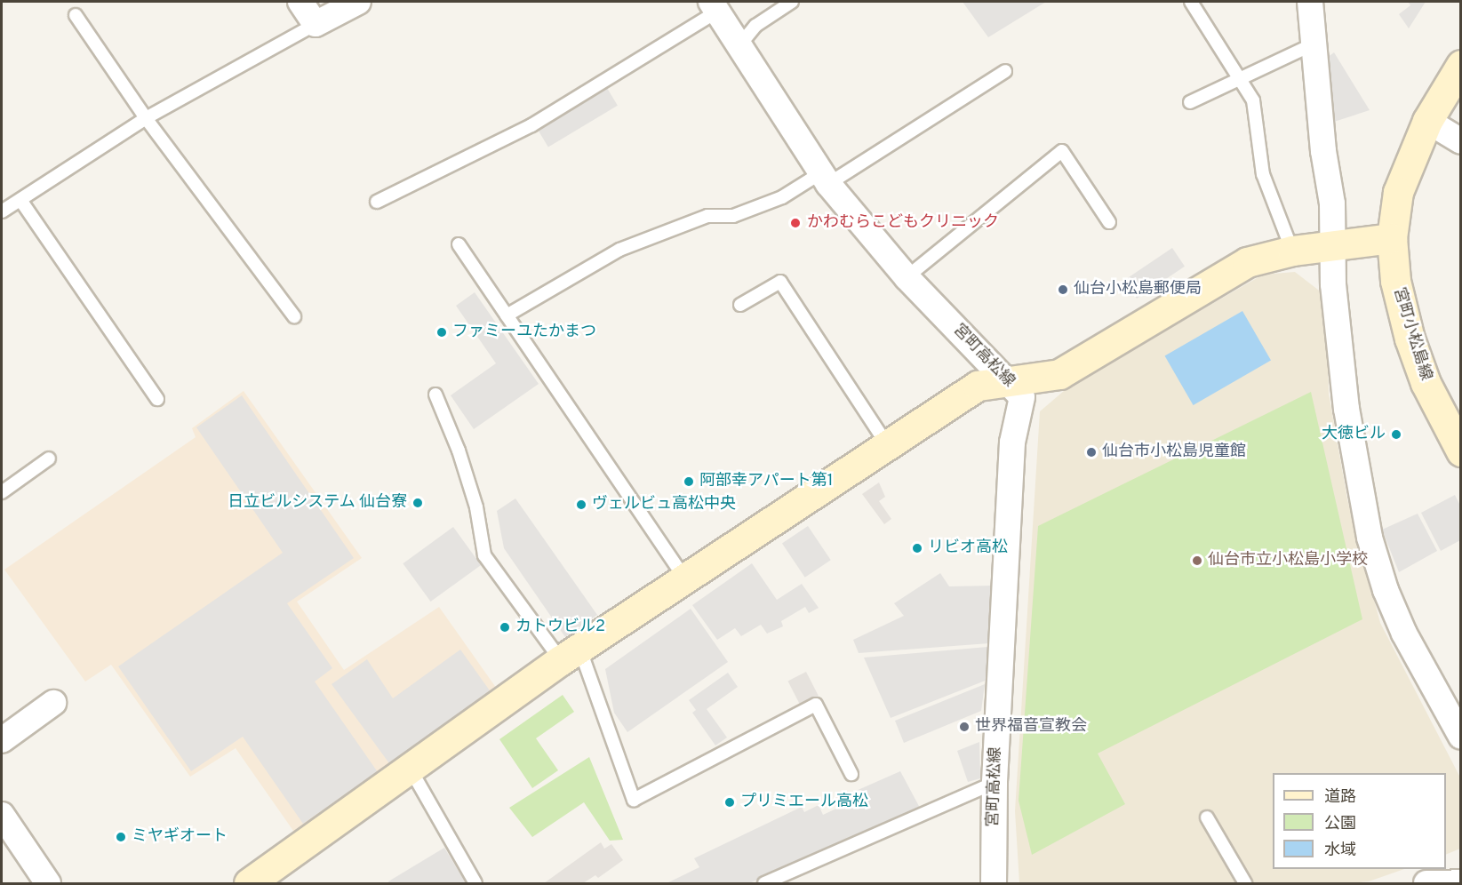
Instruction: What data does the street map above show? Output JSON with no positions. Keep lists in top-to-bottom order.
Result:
{
  "streets": {
    "street": ["宮町小松島線", "宮町高松線"]
  },
  "places": [
    "かわむらこどもクリニック",
    "仙台小松島郵便局",
    "ファミーユたかまつ",
    "大徳ビル",
    "仙台市小松島児童館",
    "阿部幸アパート第1",
    "日立ビルシステム 仙台寮",
    "ヴェルビュ高松中央",
    "リビオ高松",
    "仙台市立小松島小学校",
    "カトウビル2",
    "世界福音宣教会",
    "プリミエール高松",
    "ミヤギオート"
  ],
  "legend": ["道路", "公園", "水域"]
}
